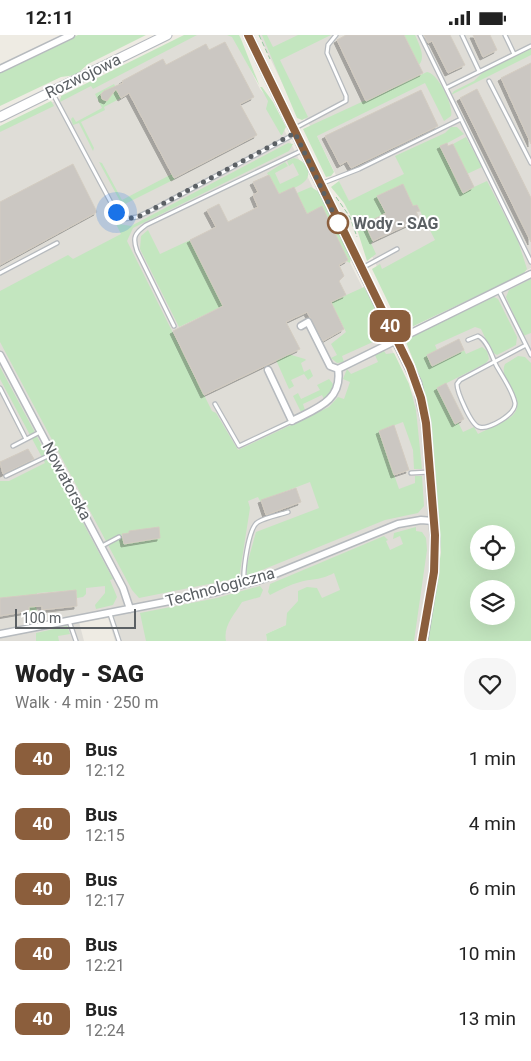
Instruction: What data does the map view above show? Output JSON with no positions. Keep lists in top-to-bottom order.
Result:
{
  "streets": {
    "street": ["Rozwojowa", "Nowatorska", "Technologiczna"]
  },
  "crossings": [
    ["Nowatorska", "Technologiczna"]
  ],
  "places": ["Wody - SAG"],
  "lines": ["bus line 40"],
  "scale_bar": "100 m",
  "page": {
    "status": "12:11",
    "on_map": "40",
    "scale": "100 m",
    "heading": ["Wody - SAG", "Walk · 4 min · 250 m"],
    "list": [
      {
        "mark": "40",
        "name": "Bus",
        "note": "12:12",
        "value": "1 min"
      },
      {
        "mark": "40",
        "name": "Bus",
        "note": "12:15",
        "value": "4 min"
      },
      {
        "mark": "40",
        "name": "Bus",
        "note": "12:17",
        "value": "6 min"
      },
      {
        "mark": "40",
        "name": "Bus",
        "note": "12:21",
        "value": "10 min"
      },
      {
        "mark": "40",
        "name": "Bus",
        "note": "12:24",
        "value": "13 min"
      }
    ]
  }
}
